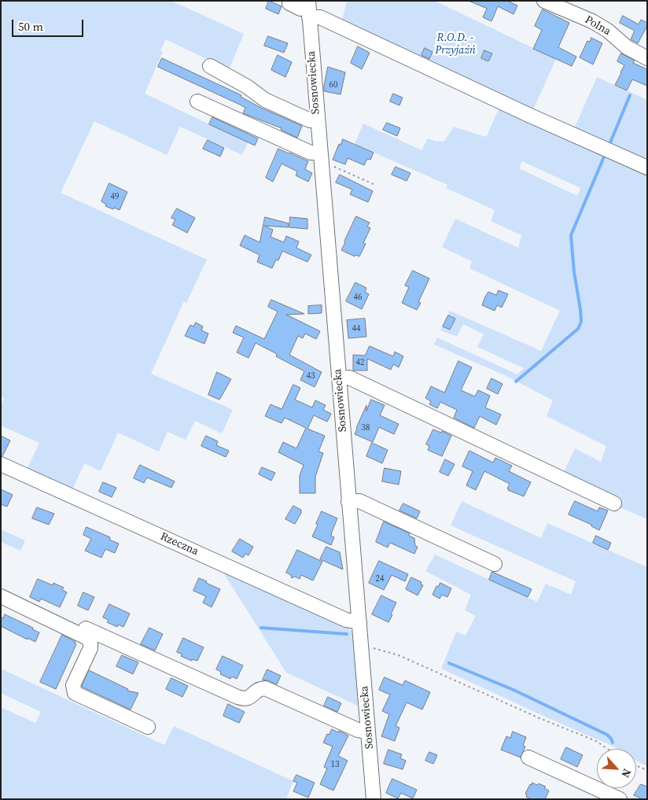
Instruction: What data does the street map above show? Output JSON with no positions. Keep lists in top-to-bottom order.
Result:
{
  "streets": {
    "street": ["Polna", "Sosnowiecka", "Rzeczna"]
  },
  "crossings": [
    ["Sosnowiecka", "Rzeczna"]
  ],
  "parks": ["R.O.D. - Przyjaźń"],
  "house_numbers": [
    "60",
    "49",
    "46",
    "44",
    "42",
    "43",
    "38",
    "24",
    "13"
  ],
  "scale_bar": "50 m",
  "north": "bottom right"
}
